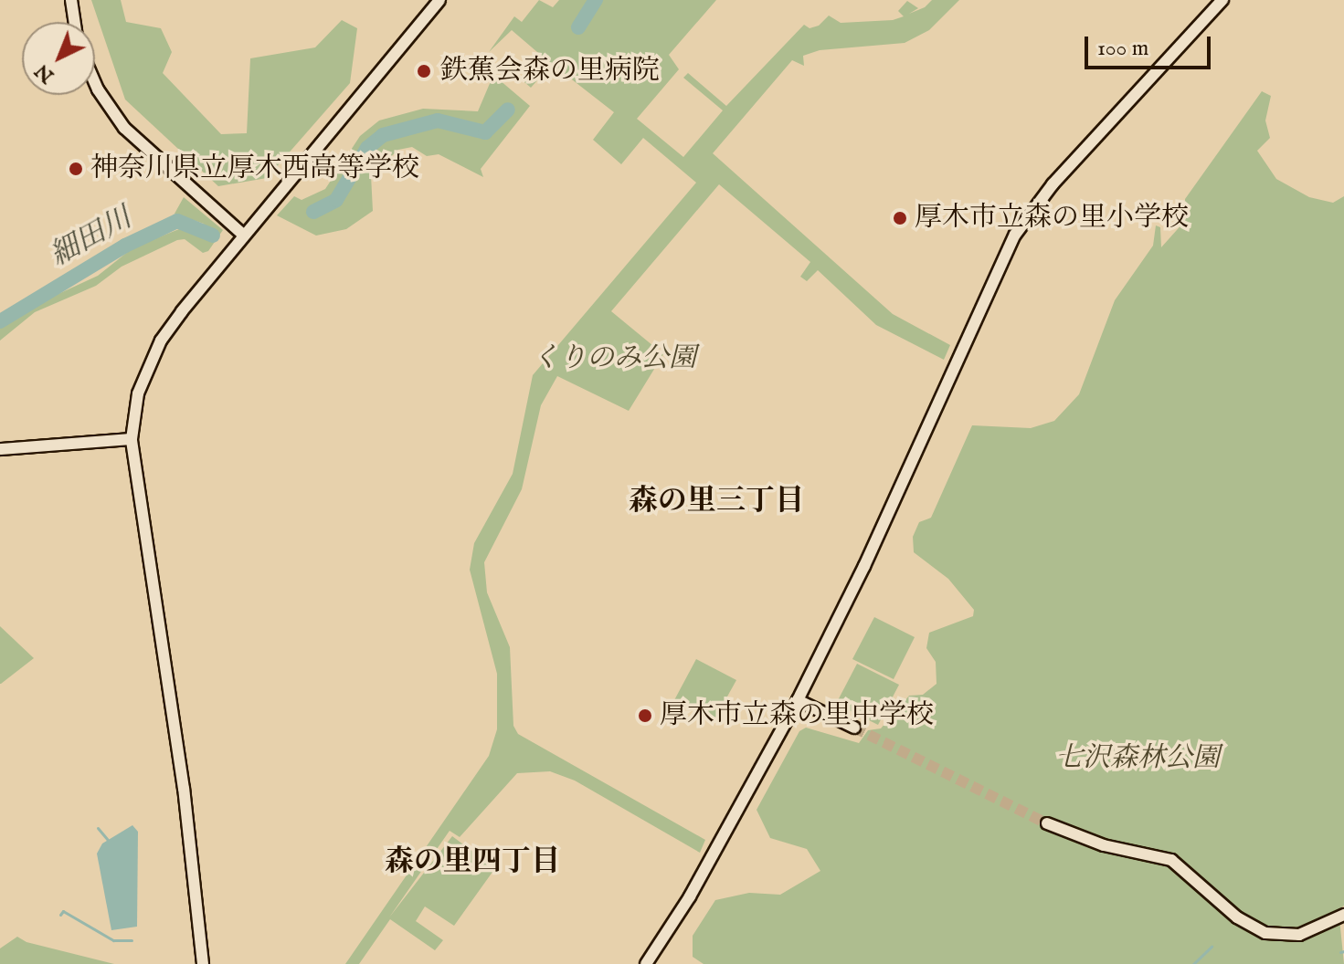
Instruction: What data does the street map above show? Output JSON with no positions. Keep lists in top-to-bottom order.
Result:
{
  "districts": ["森の里三丁目", "森の里四丁目"],
  "water": ["細田川"],
  "parks": ["くりのみ公園", "七沢森林公園"],
  "places": [
    "鉄蕉会森の里病院",
    "神奈川県立厚木西高等学校",
    "厚木市立森の里小学校",
    "厚木市立森の里中学校"
  ],
  "scale_bar": "100 m",
  "north": "bottom left"
}
